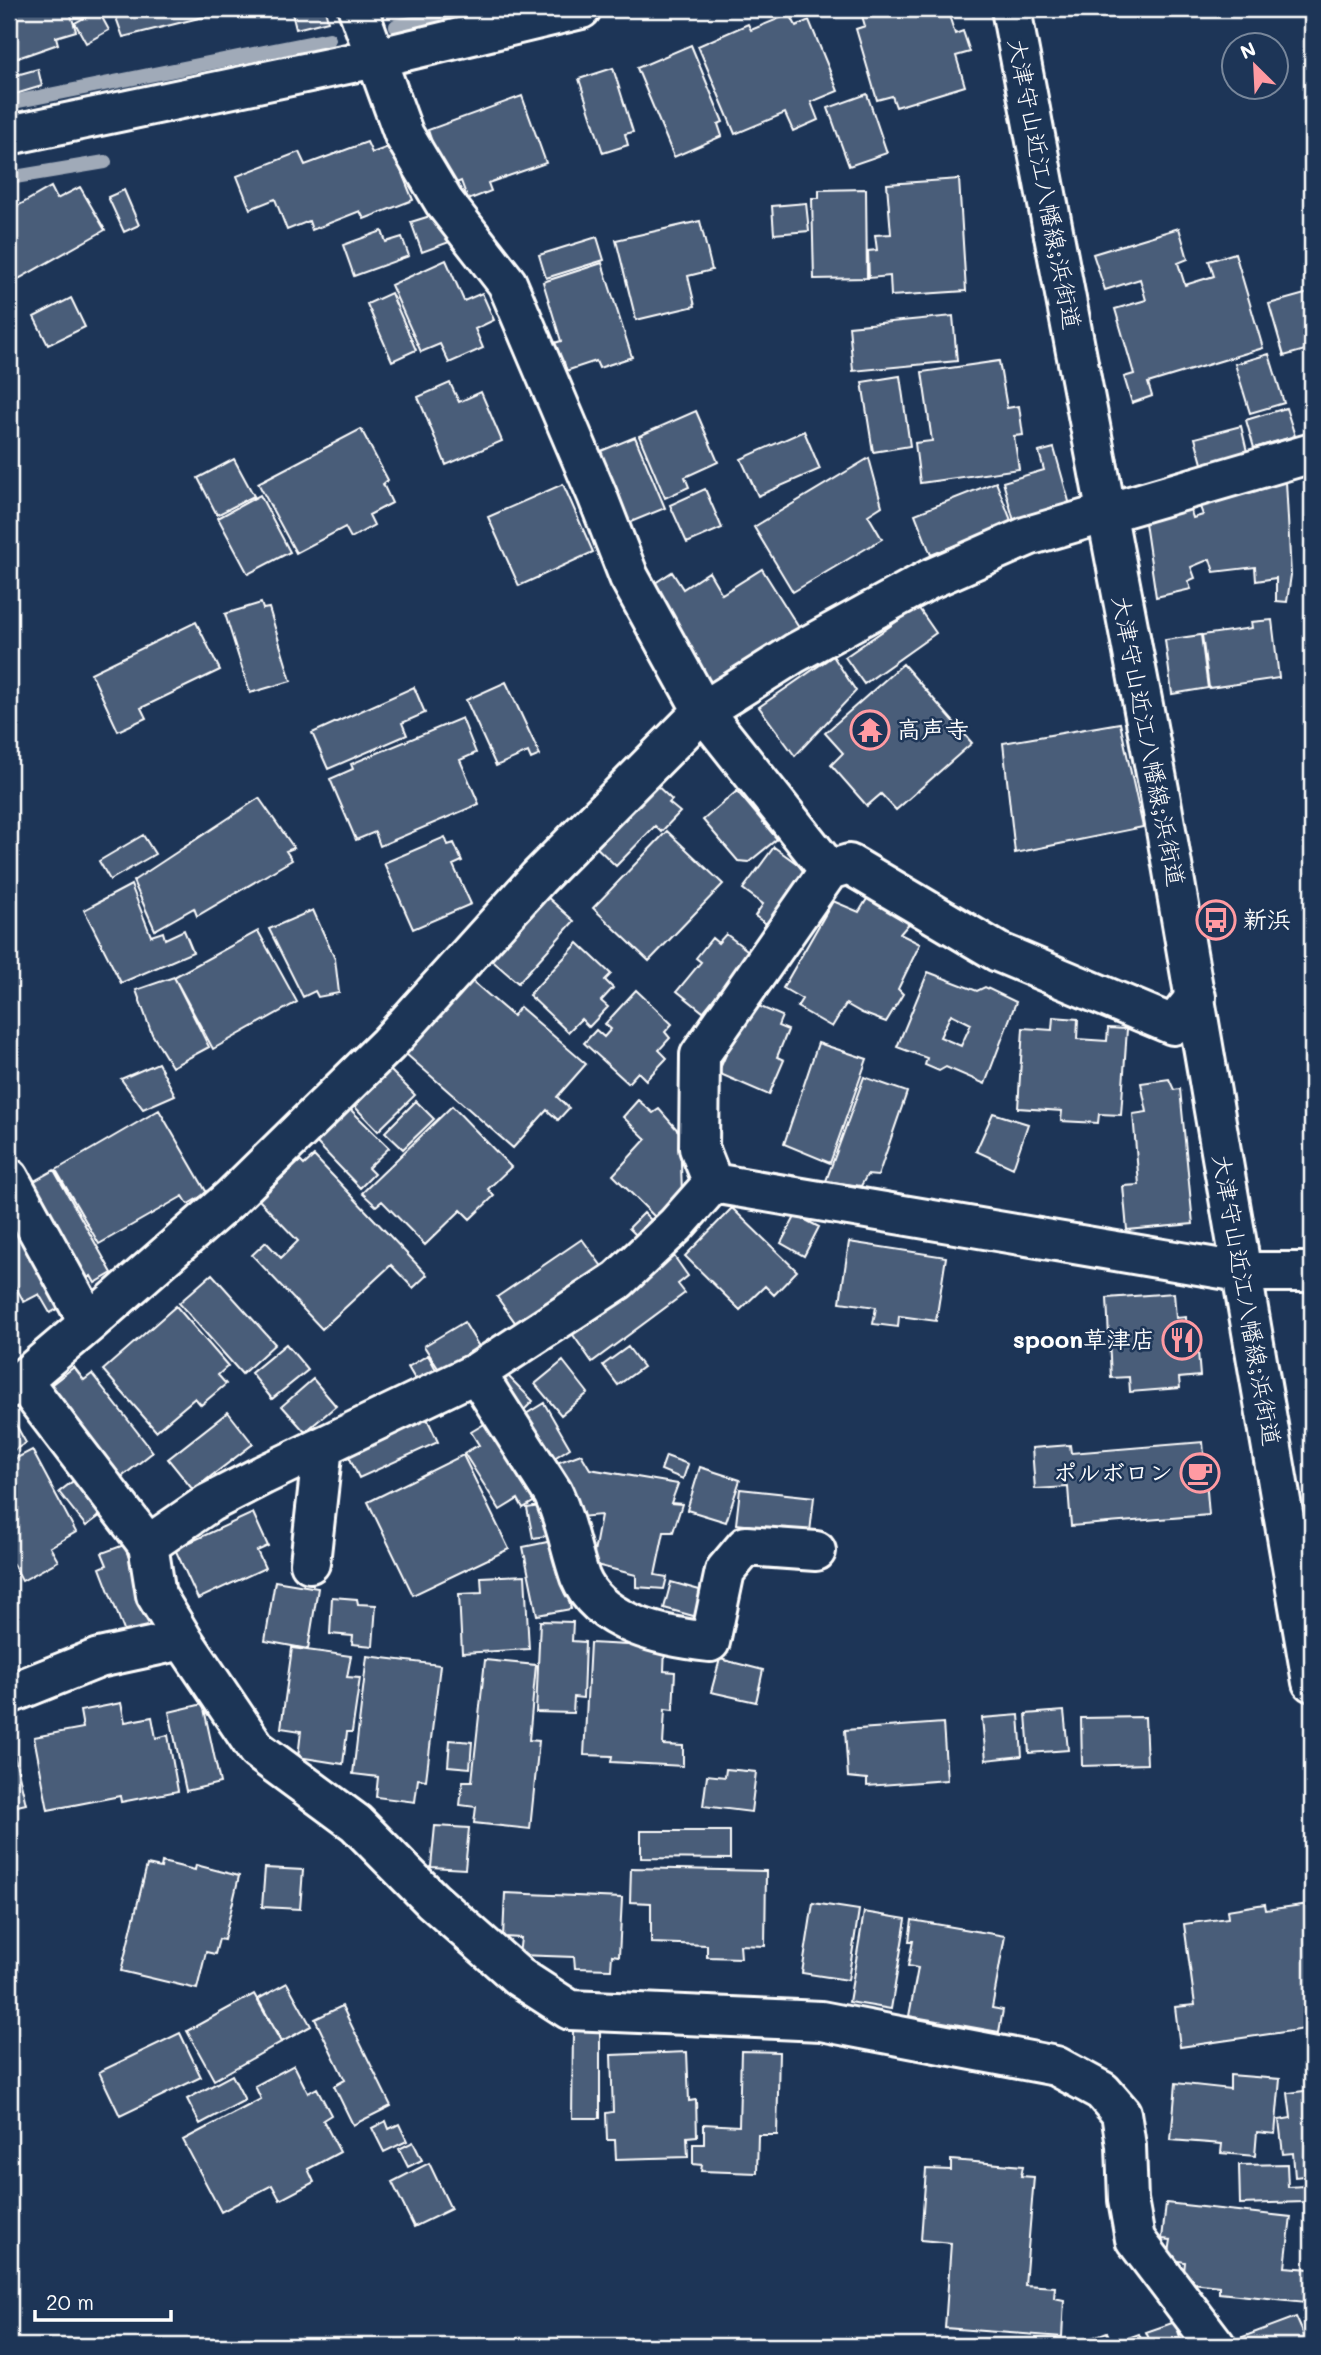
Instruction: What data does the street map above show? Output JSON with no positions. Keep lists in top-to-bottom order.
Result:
{
  "streets": {
    "street": ["大津守山近江八幡線;浜街道"]
  },
  "places": {
    "temple": ["高声寺"],
    "bus stop": ["新浜"],
    "restaurant": ["spoon草津店"],
    "cafe": ["ポルボロン"]
  },
  "scale_bar": "20 m",
  "north": "top left"
}
